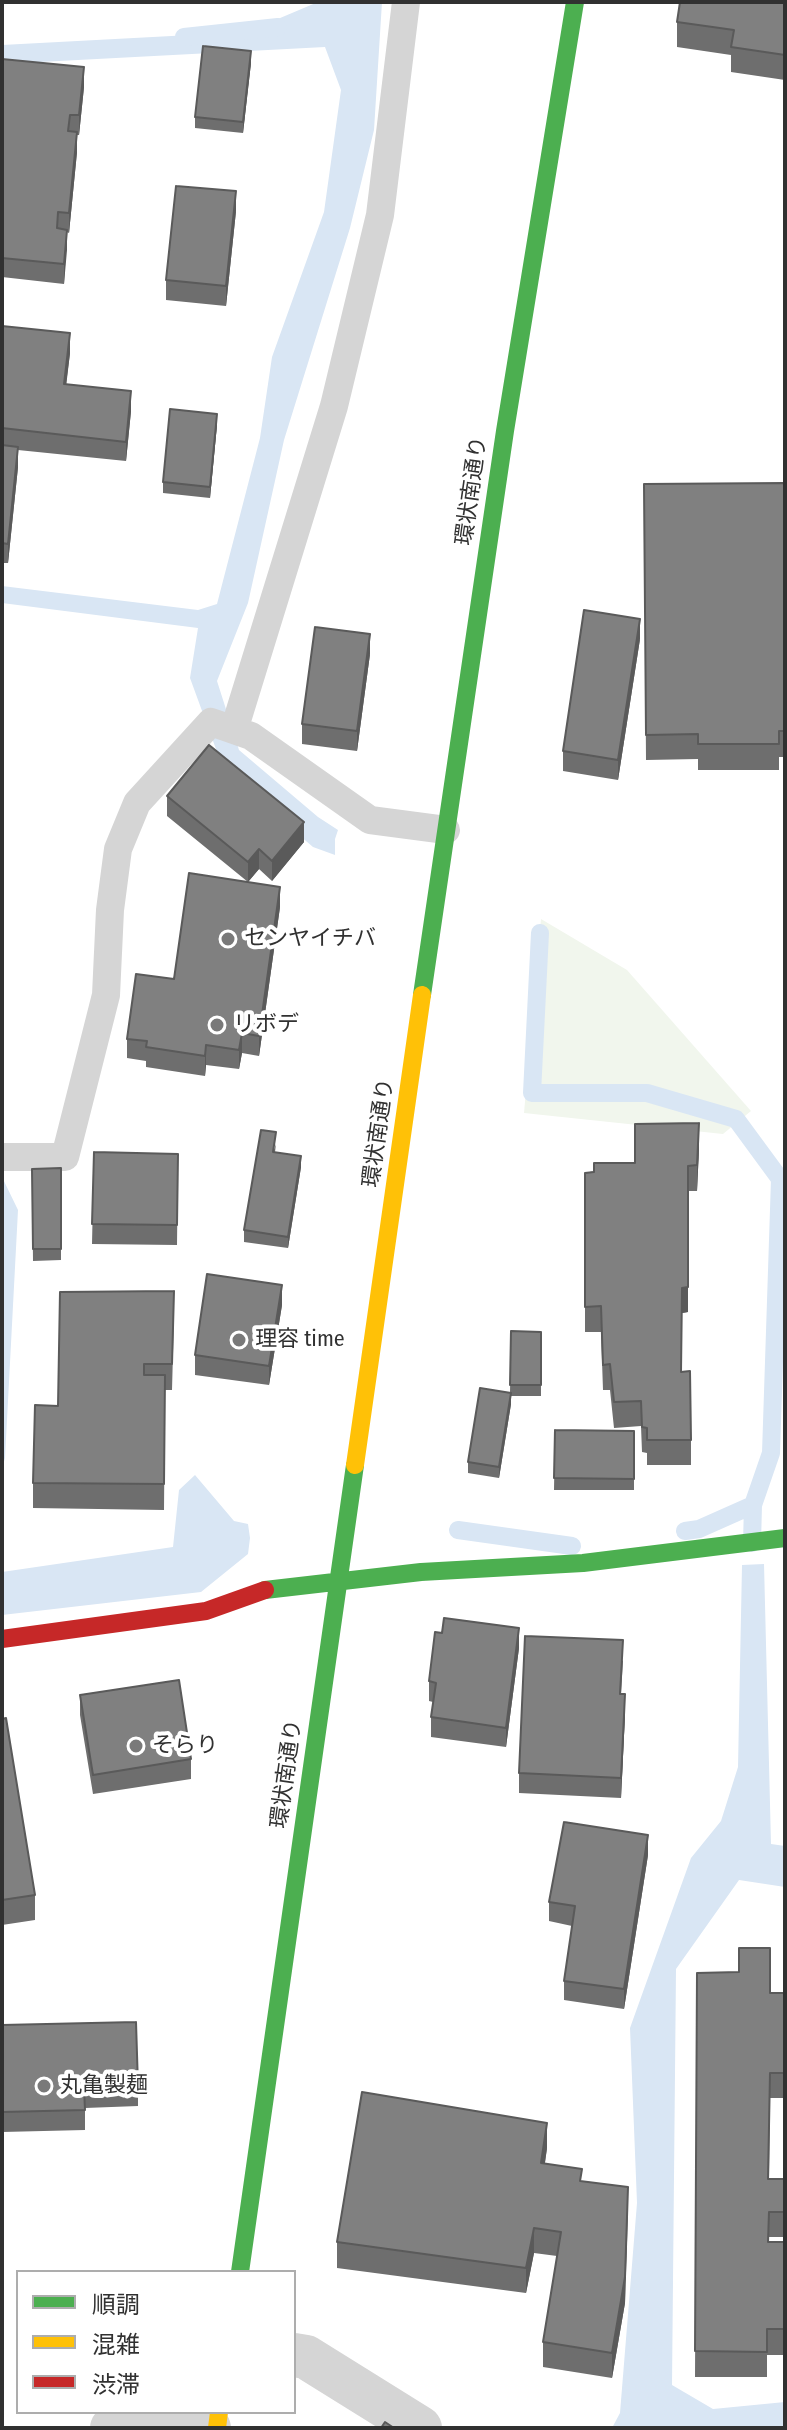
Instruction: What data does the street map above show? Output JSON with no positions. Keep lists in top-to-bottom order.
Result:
{
  "streets": {
    "main road": ["環状南通り"]
  },
  "places": [
    "センヤイチバ",
    "リボデ",
    "理容 time",
    "そらり",
    "丸亀製麺"
  ],
  "legend": ["順調", "混雑", "渋滞"]
}
